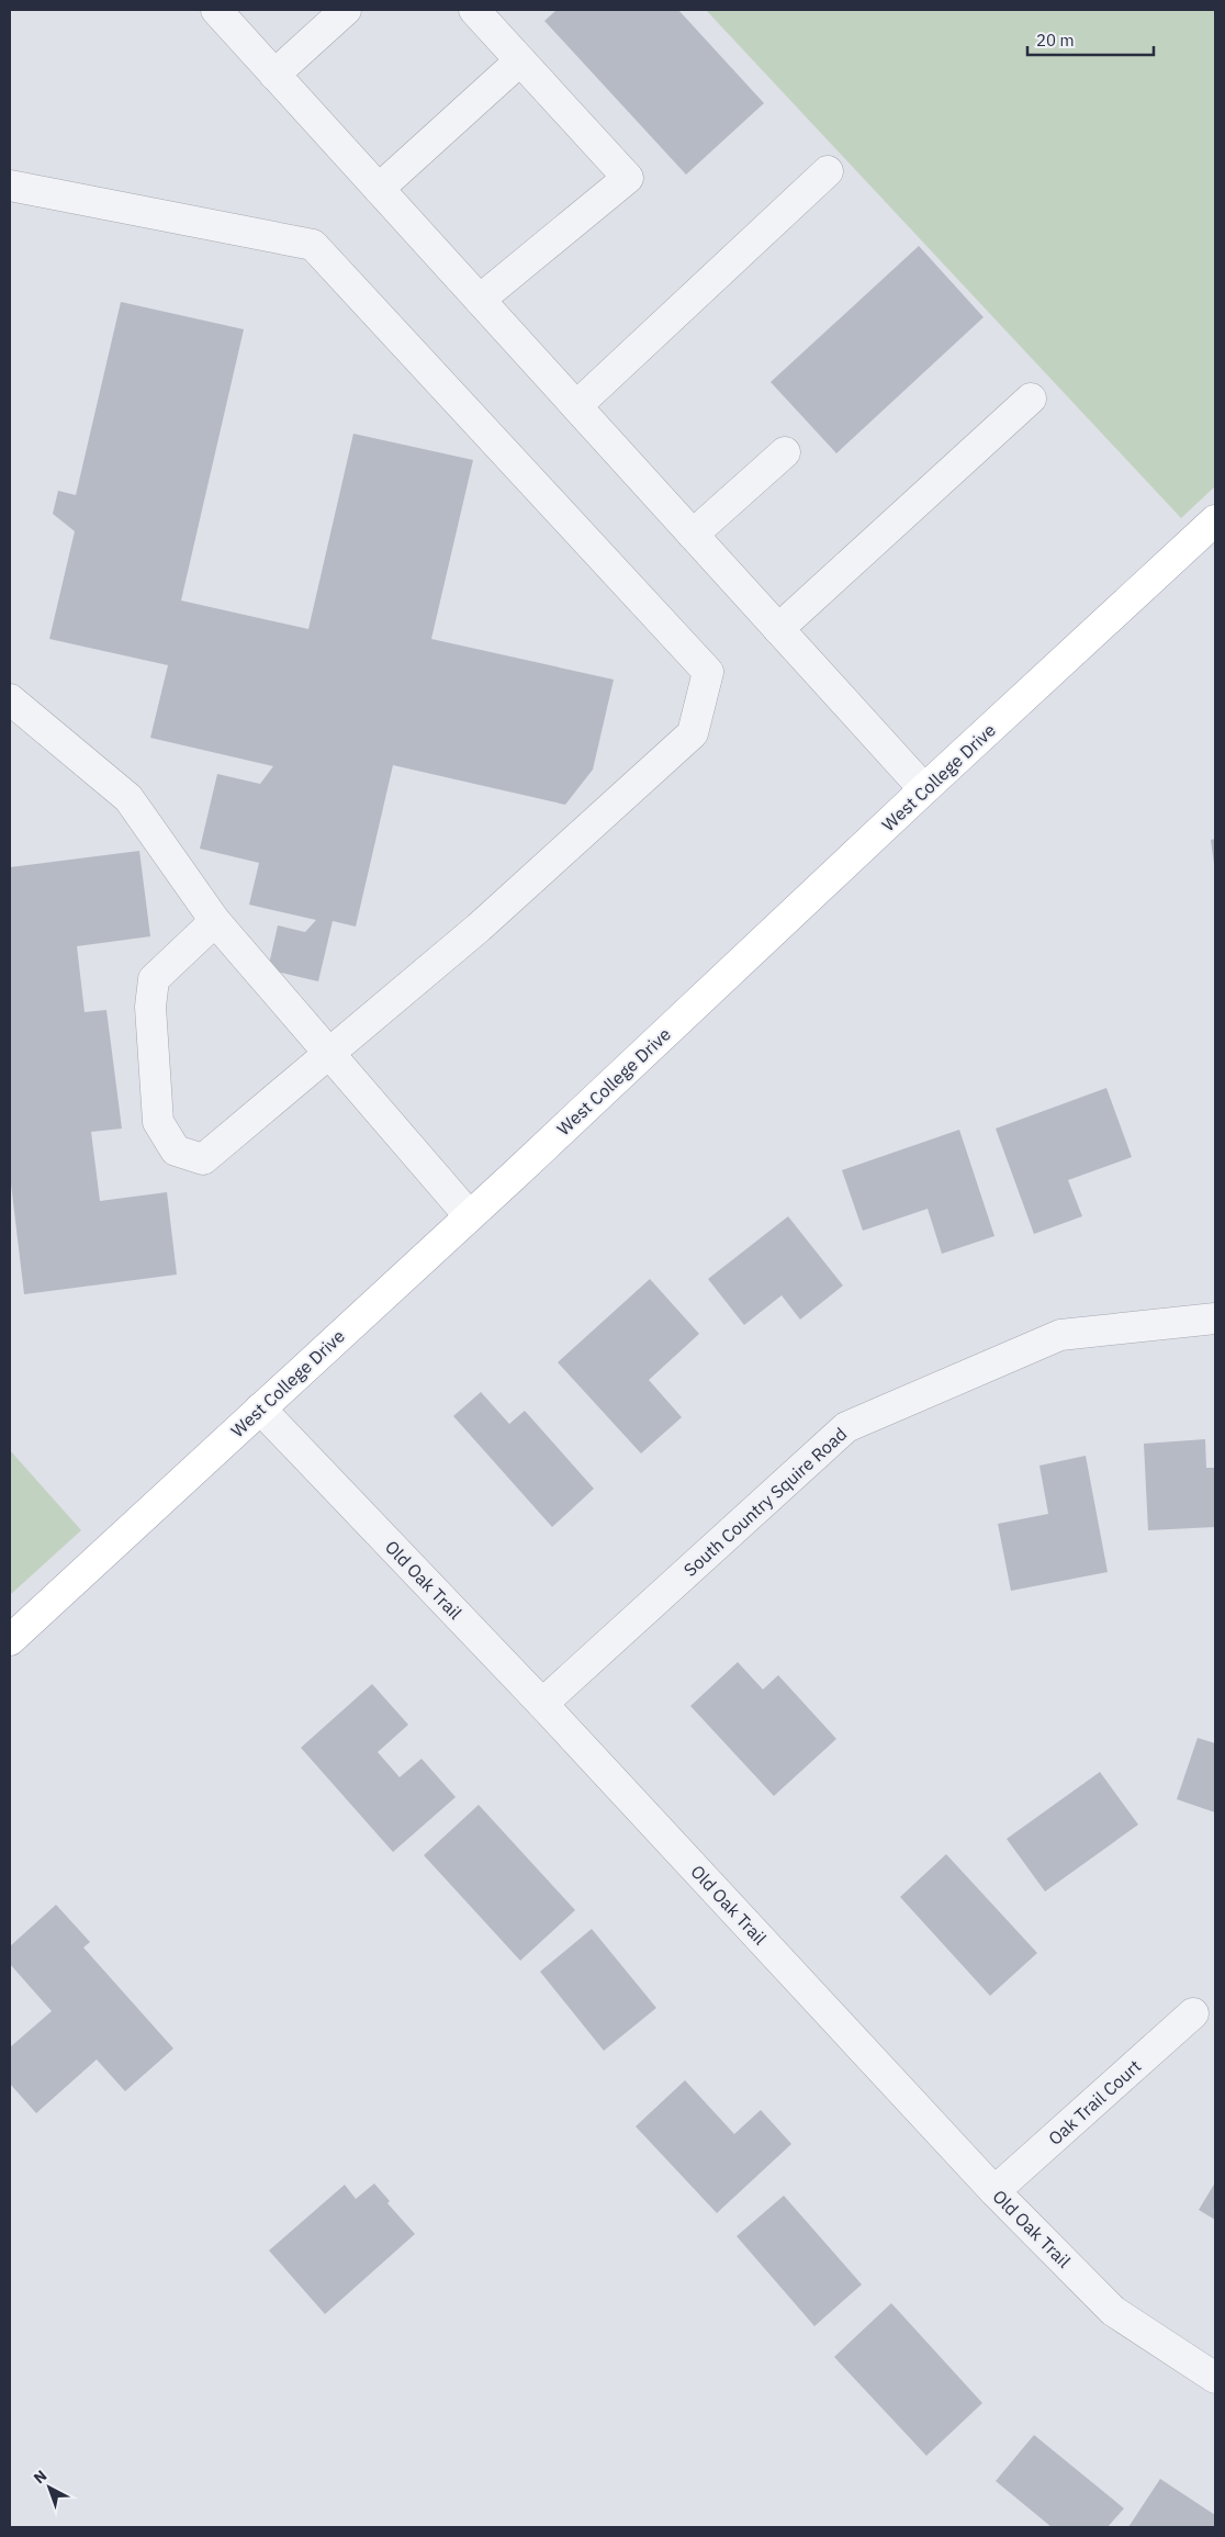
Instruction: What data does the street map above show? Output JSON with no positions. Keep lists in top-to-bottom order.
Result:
{
  "streets": {
    "main road": ["West College Drive"],
    "street": ["South Country Squire Road", "Old Oak Trail", "Oak Trail Court"]
  },
  "crossings": [
    ["West College Drive", "Old Oak Trail"],
    ["South Country Squire Road", "Old Oak Trail"],
    ["Old Oak Trail", "Oak Trail Court"]
  ],
  "scale_bar": "20 m",
  "north": "top left"
}
